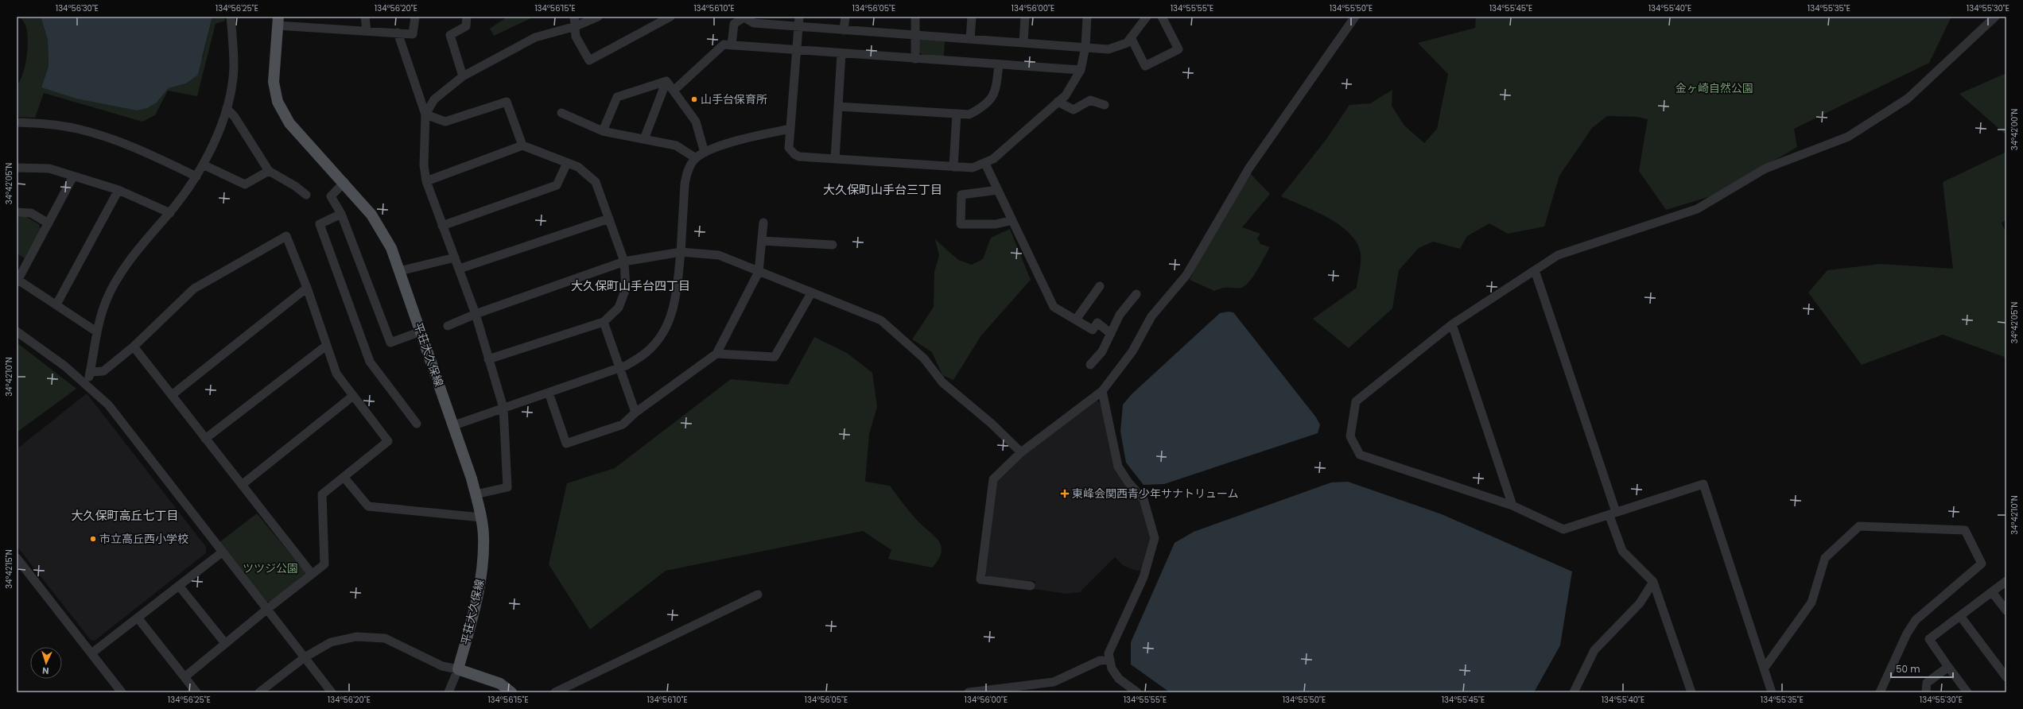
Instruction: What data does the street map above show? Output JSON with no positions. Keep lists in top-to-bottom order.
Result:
{
  "streets": {
    "main road": ["平荘大久保線"]
  },
  "districts": ["大久保町山手台三丁目", "大久保町山手台四丁目", "大久保町高丘七丁目"],
  "parks": ["金ヶ崎自然公園", "ツツジ公園"],
  "places": {
    "other": ["山手台保育所", "市立高丘西小学校"],
    "health": ["東峰会関西青少年サナトリューム"]
  },
  "scale_bar": "50 m",
  "north": "bottom",
  "coordinates": [
    "134°56'30\"E",
    "134°56'25\"E",
    "134°56'20\"E",
    "134°56'15\"E",
    "134°56'10\"E",
    "134°56'05\"E",
    "134°56'00\"E",
    "134°55'55\"E",
    "134°55'50\"E",
    "134°55'45\"E",
    "134°55'40\"E",
    "134°55'35\"E",
    "134°55'30\"E",
    "34°42'00\"N",
    "34°42'05\"N",
    "34°42'10\"N",
    "34°42'15\"N"
  ]
}
